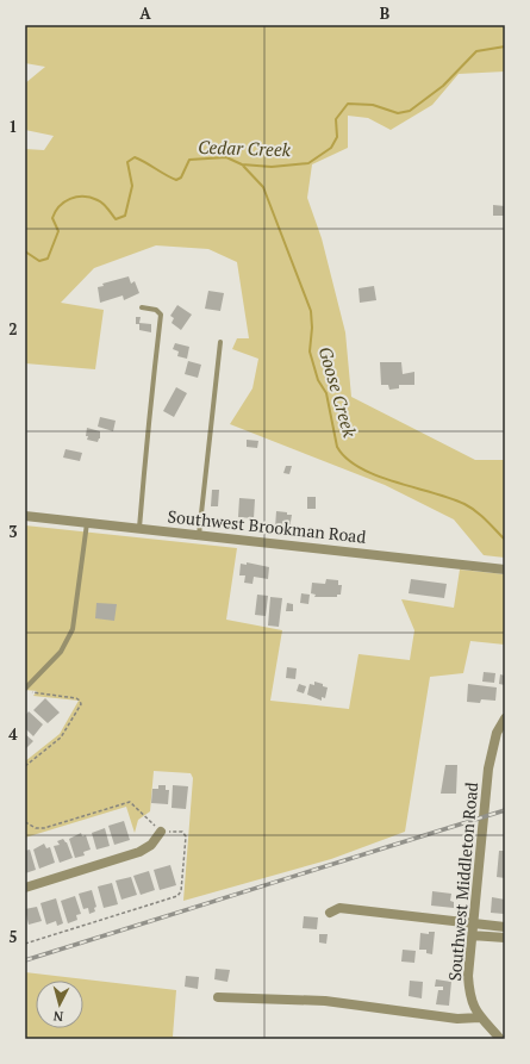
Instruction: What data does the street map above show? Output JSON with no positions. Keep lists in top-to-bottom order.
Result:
{
  "streets": {
    "street": ["Southwest Brookman Road", "Southwest Middleton Road"]
  },
  "water": ["Cedar Creek", "Goose Creek"],
  "north": "bottom",
  "grid": {
    "columns": ["A", "B"],
    "rows": [
      "1",
      "2",
      "3",
      "4",
      "5"
    ]
  }
}
